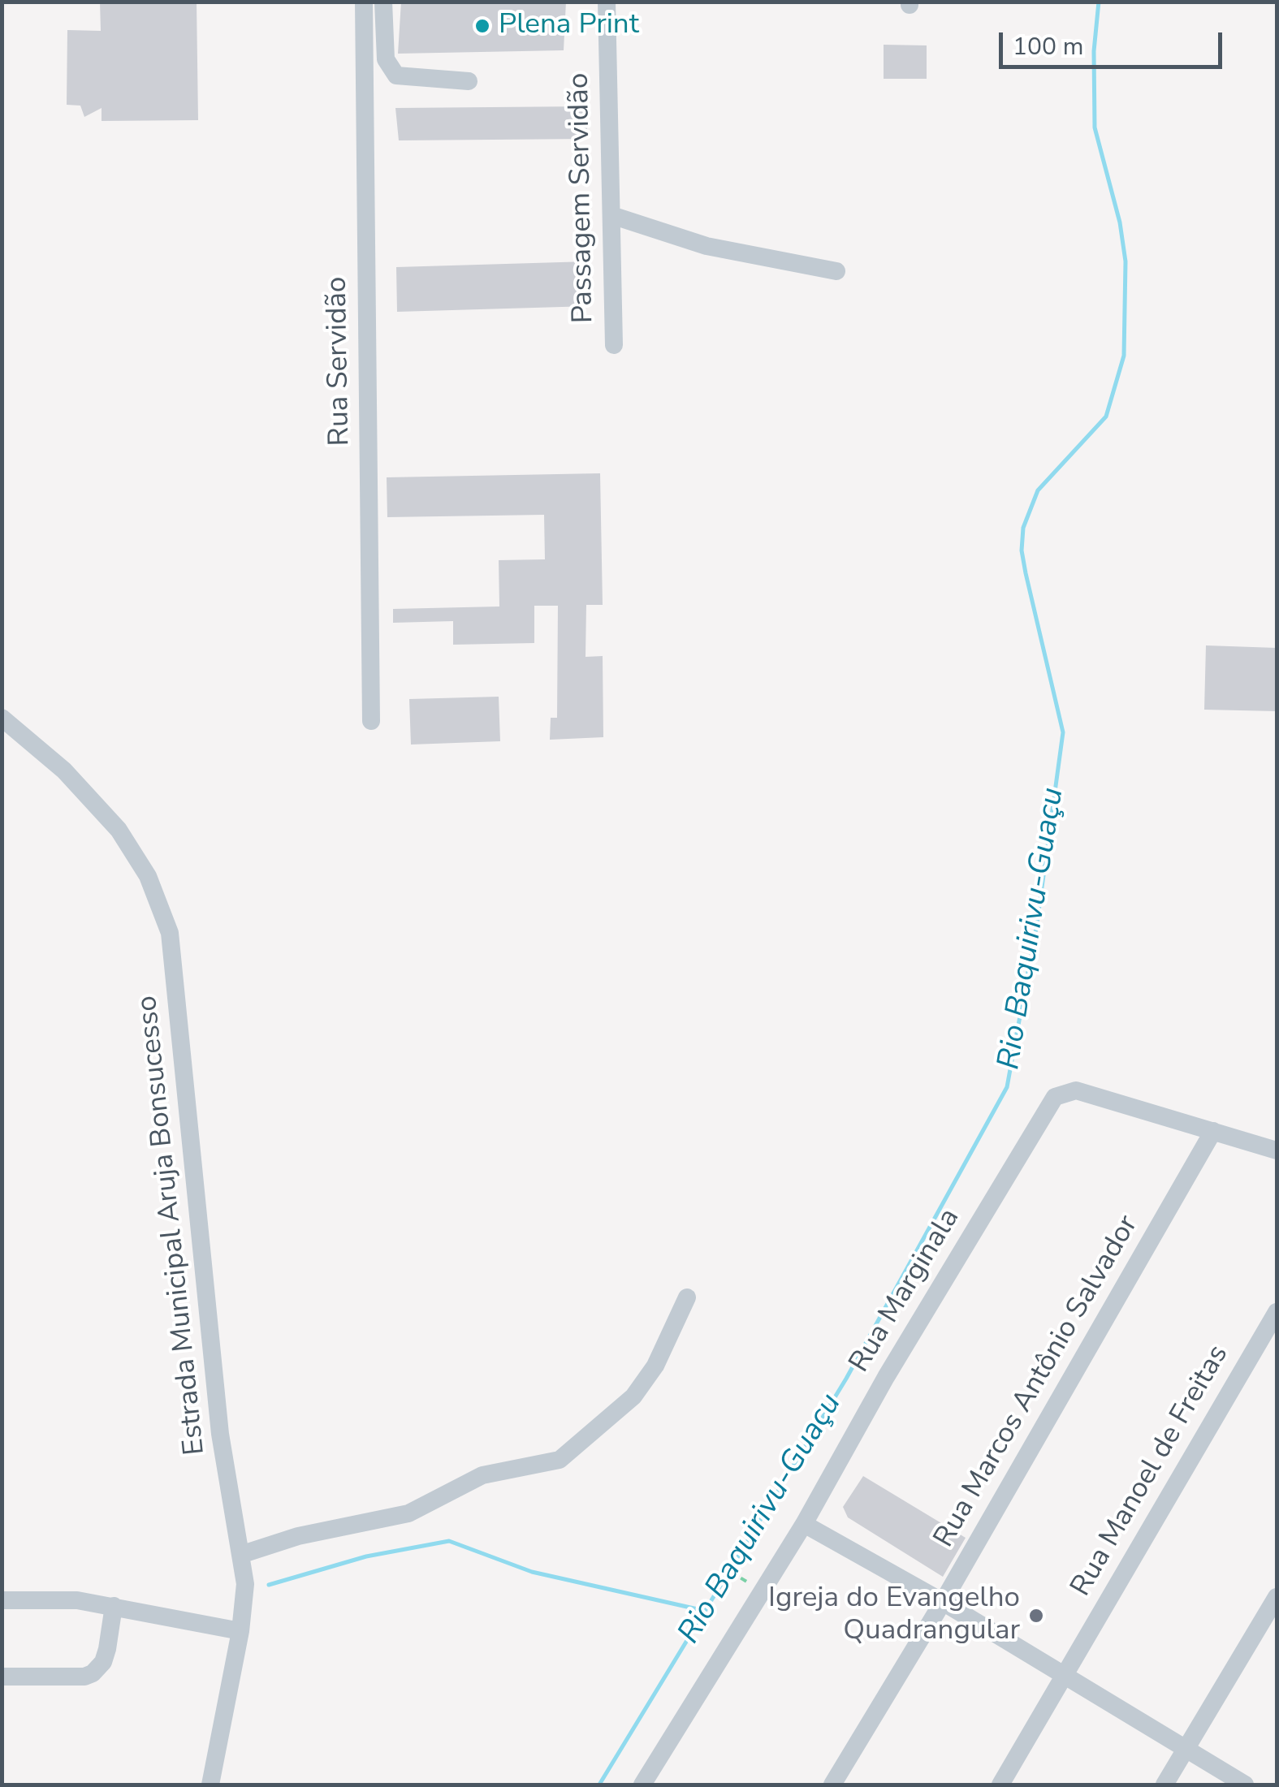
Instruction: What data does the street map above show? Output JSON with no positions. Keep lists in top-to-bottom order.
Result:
{
  "streets": {
    "street": [
      "Passagem Servidão",
      "Rua Servidão",
      "Estrada Municipal Aruja Bonsucesso",
      "Rua Marginala",
      "Rua Marcos Antônio Salvador",
      "Rua Manoel de Freitas"
    ]
  },
  "crossings": [
    ["Rua Marginala", "Rua Marcos Antônio Salvador"]
  ],
  "water": ["Rio Baquirivu-Guaçu"],
  "places": ["Plena Print", "Igreja do Evangelho Quadrangular"],
  "scale_bar": "100 m"
}
